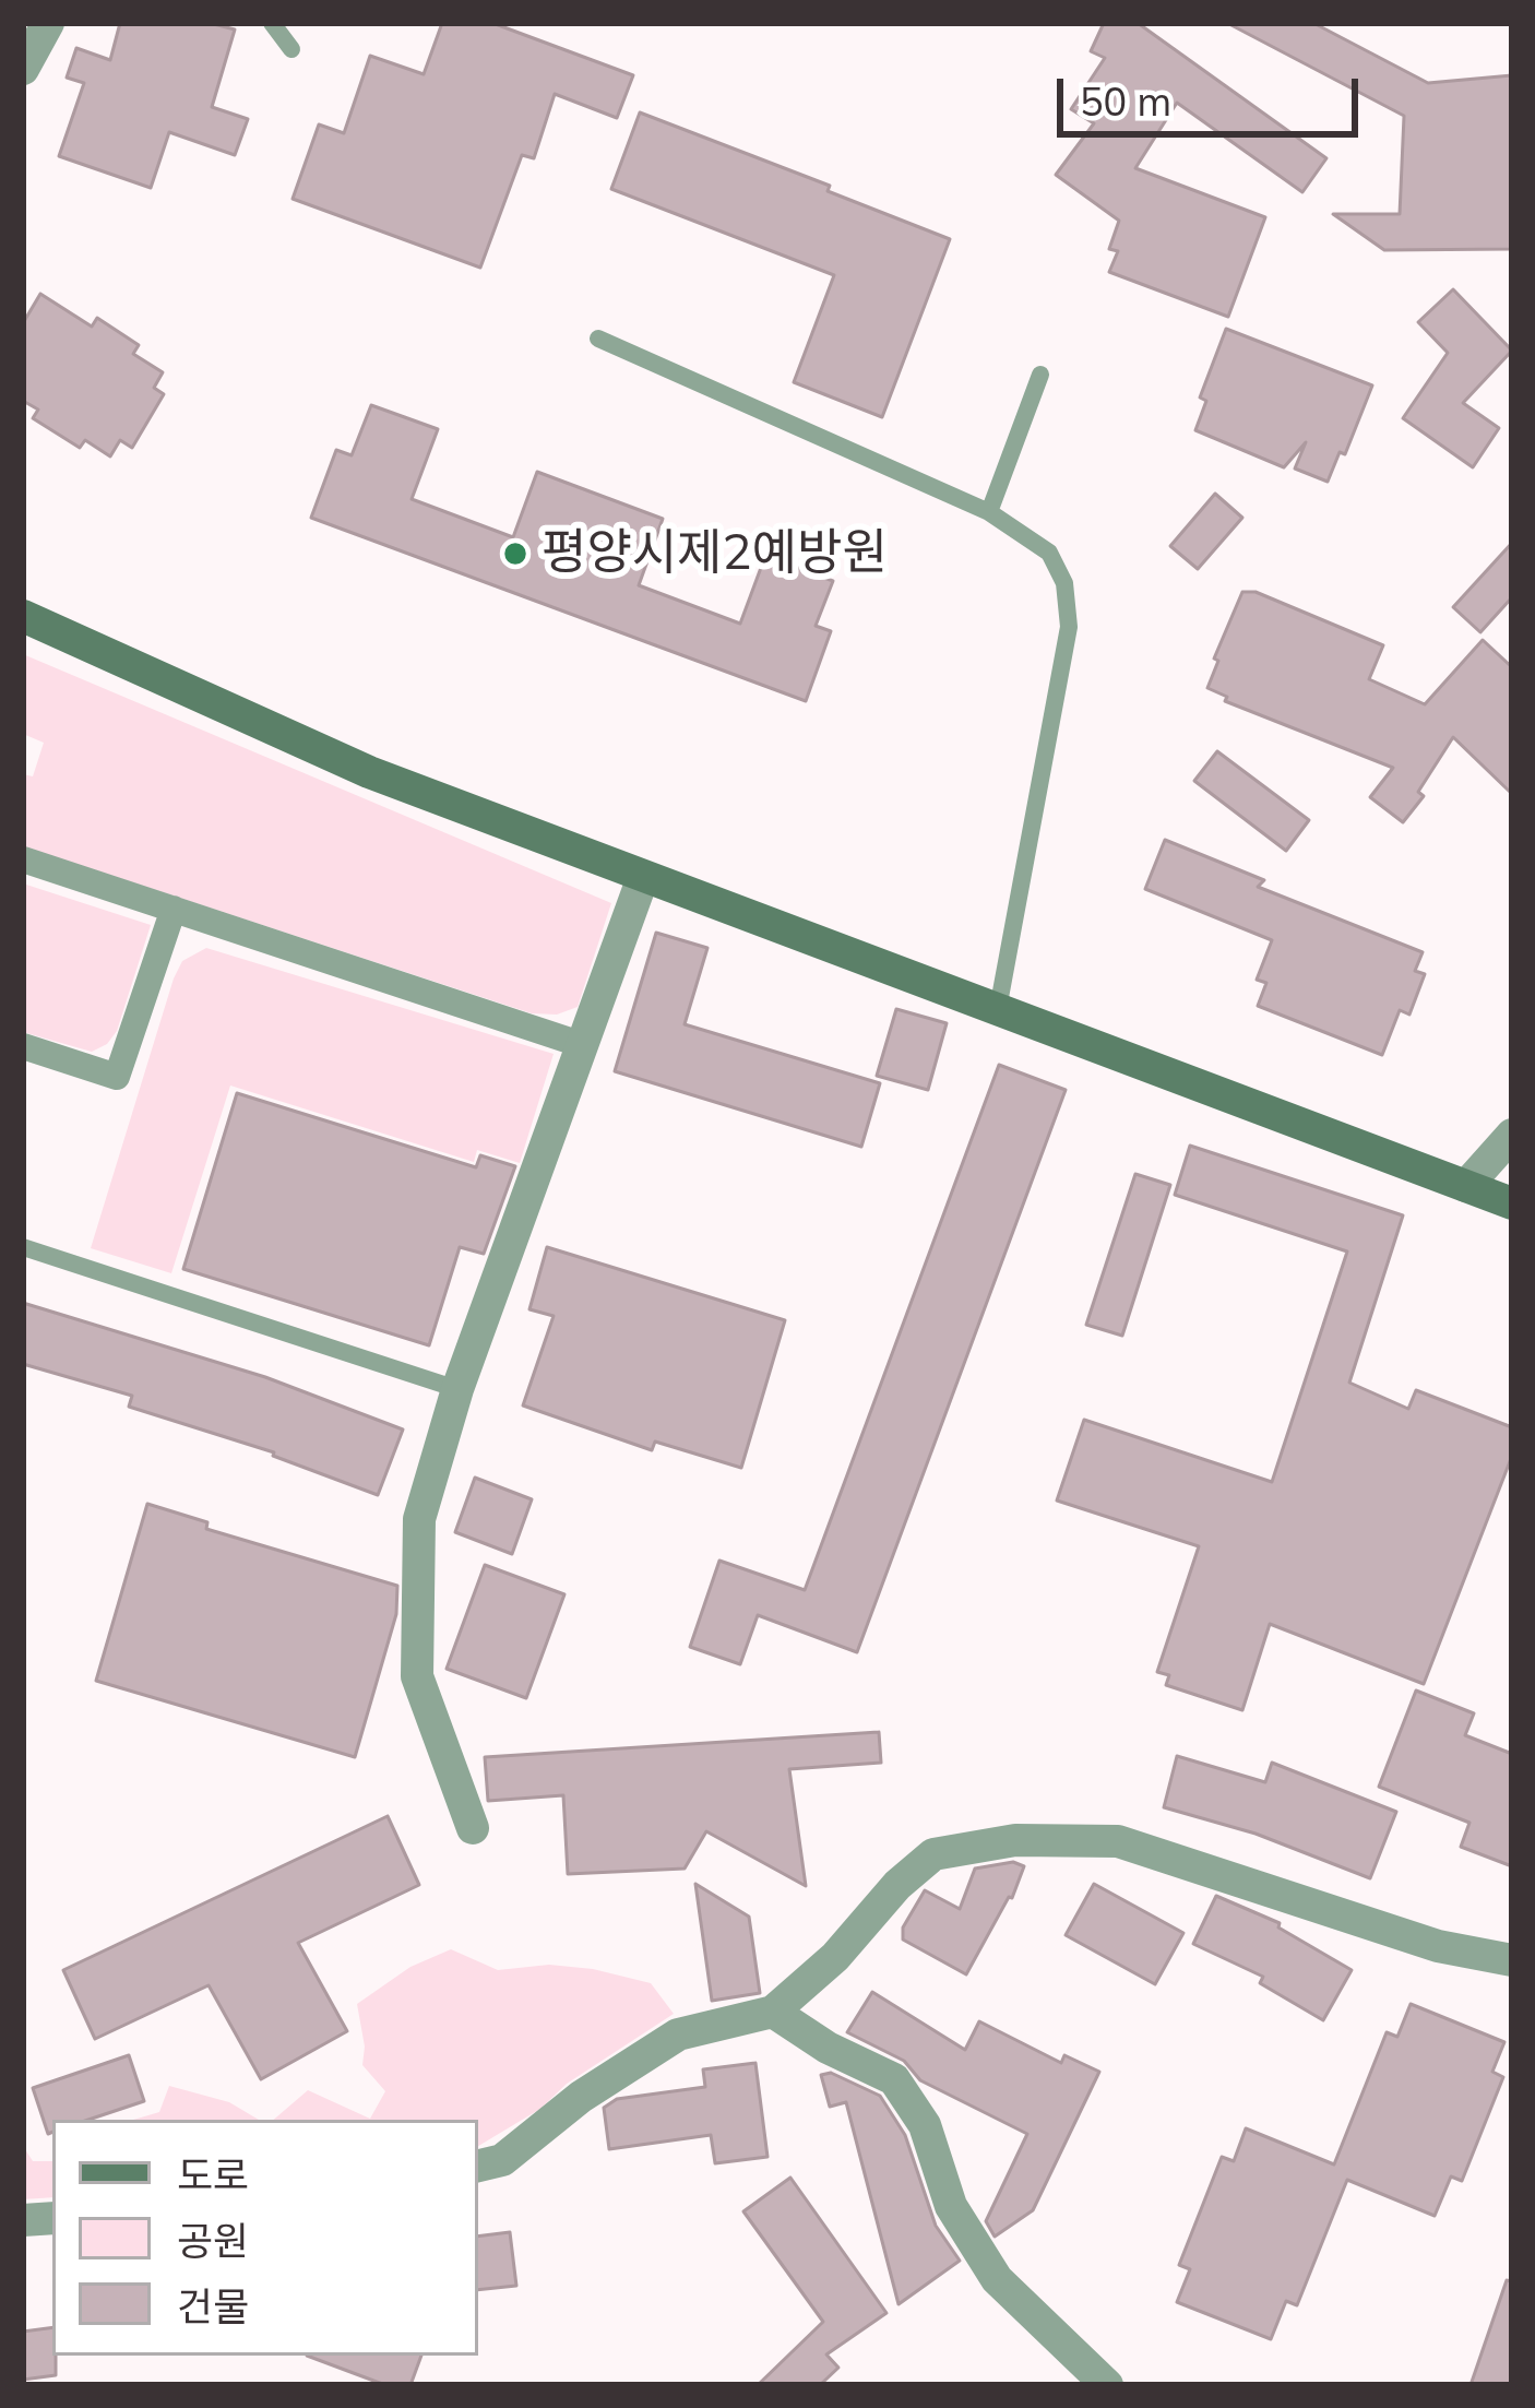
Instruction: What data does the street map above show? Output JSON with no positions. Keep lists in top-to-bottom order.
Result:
{
  "places": ["평양시제2예방원"],
  "legend": ["도로", "공원", "건물"],
  "scale_bar": "50 m"
}
